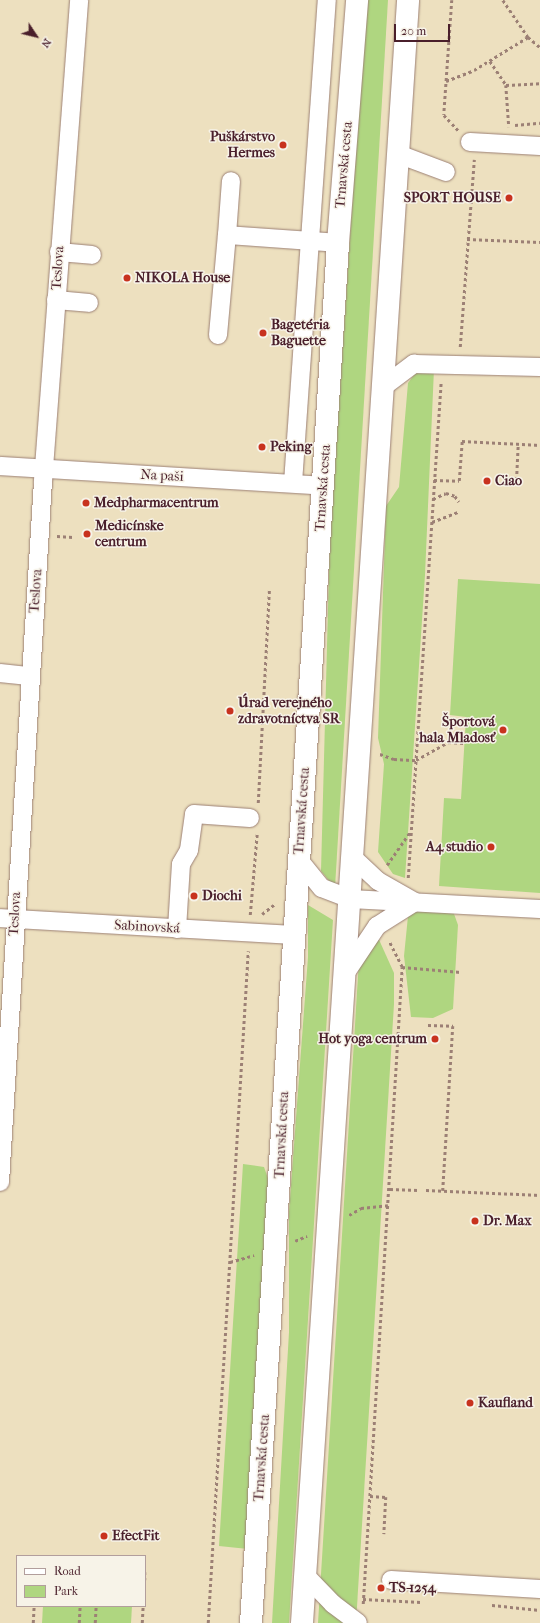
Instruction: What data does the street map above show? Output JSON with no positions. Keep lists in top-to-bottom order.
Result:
{
  "streets": {
    "main road": ["Trnavská cesta"],
    "street": ["Teslova", "Na paši", "Sabinovská"]
  },
  "crossings": [
    ["Trnavská cesta", "Na paši"],
    ["Trnavská cesta", "Sabinovská"],
    ["Teslova", "Na paši"],
    ["Teslova", "Sabinovská"]
  ],
  "places": [
    "Puškárstvo Hermes",
    "SPORT HOUSE",
    "NIKOLA House",
    "Bagetéria Baguette",
    "Peking",
    "Ciao",
    "Medpharmacentrum",
    "Medicínske centrum",
    "Úrad verejného zdravotníctva SR",
    "Športová hala Mladosť",
    "A4 studio",
    "Diochi",
    "Hot yoga centrum",
    "Dr. Max",
    "Kaufland",
    "EfectFit",
    "TS-1254"
  ],
  "legend": ["Road", "Park"],
  "scale_bar": "20 m",
  "north": "bottom right"
}
